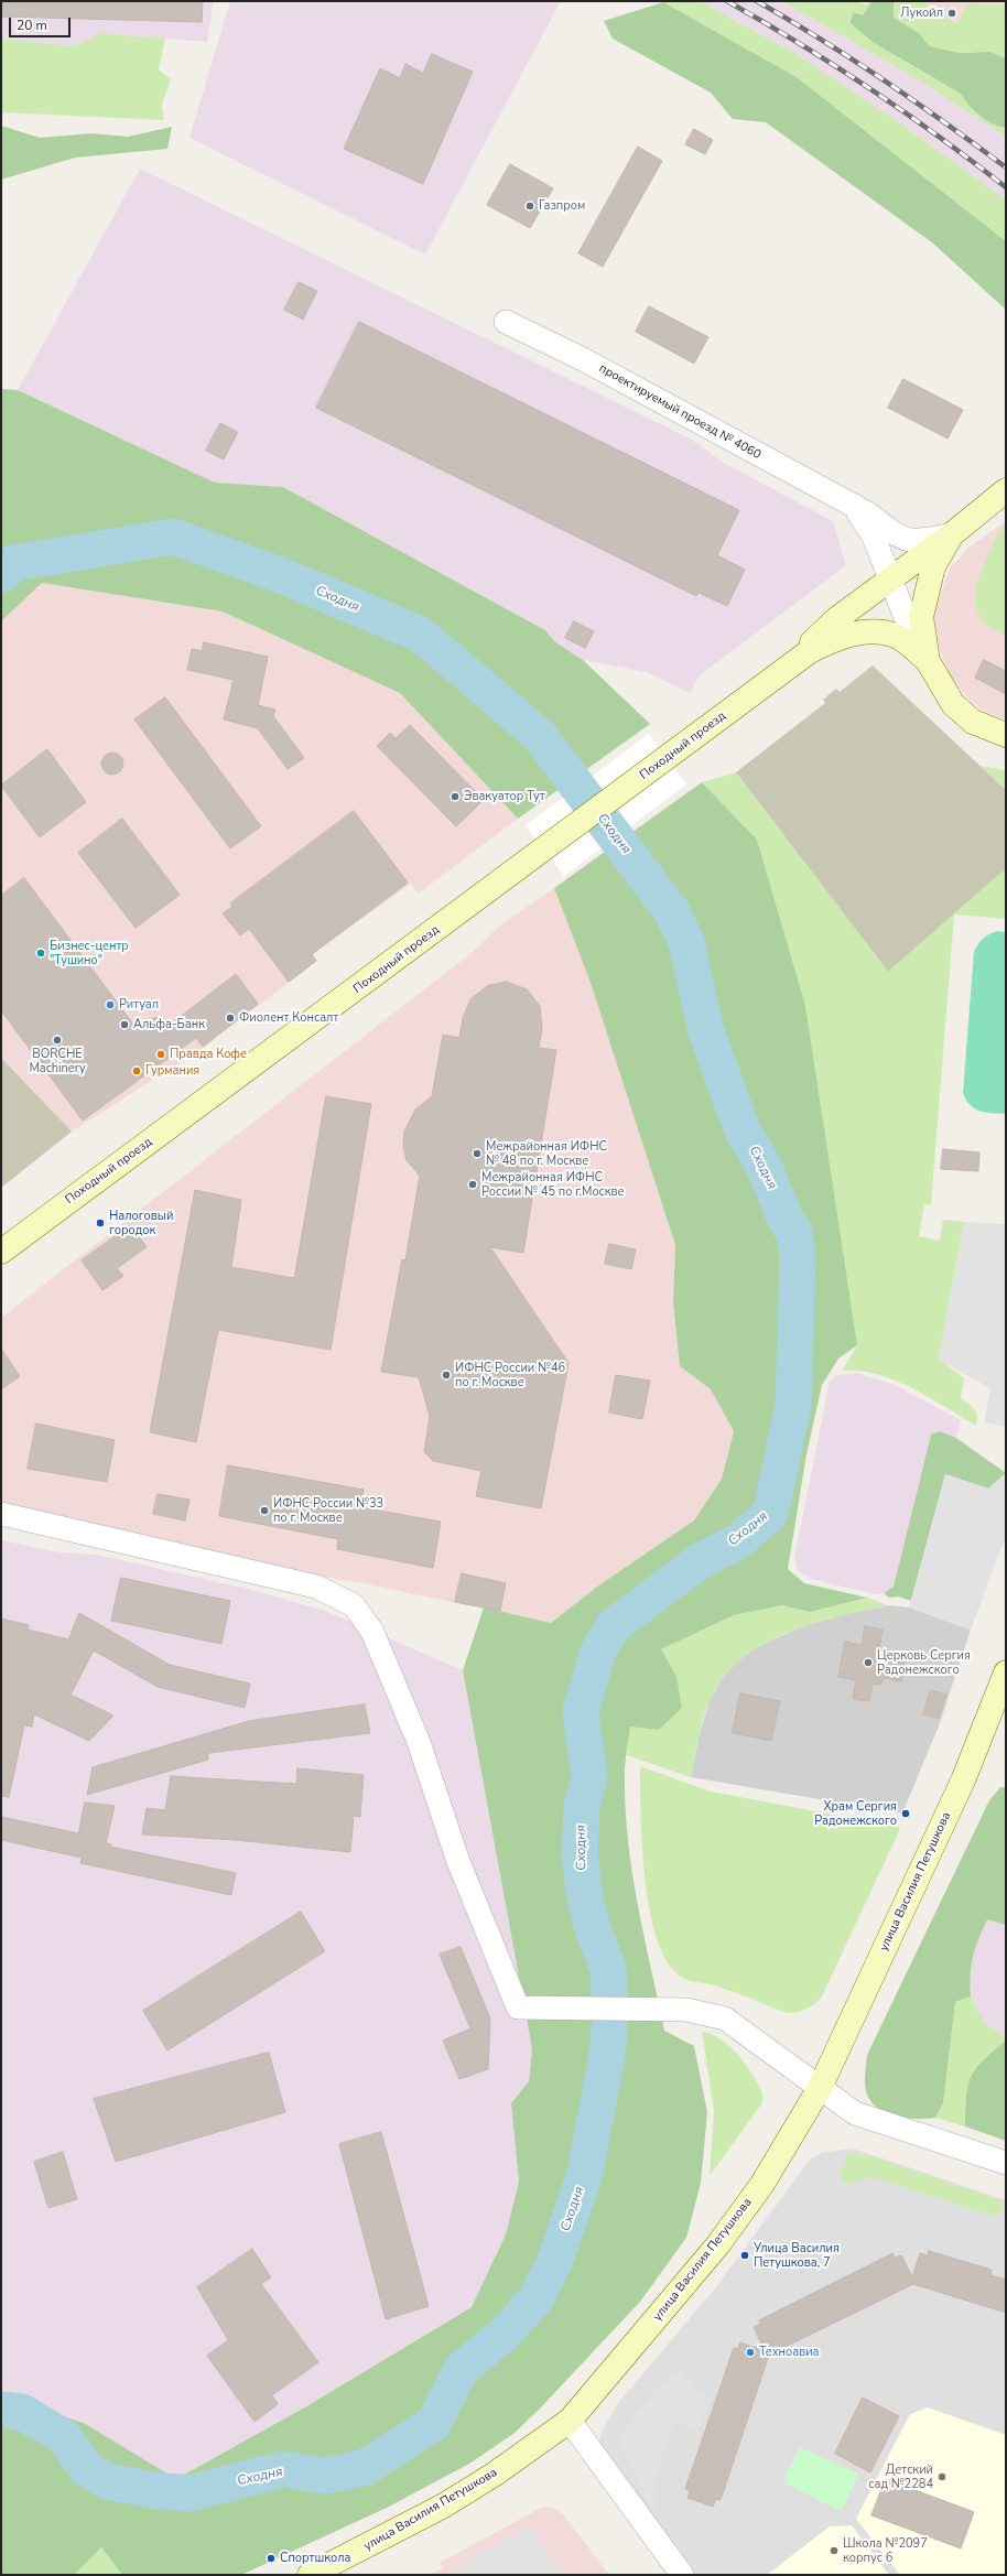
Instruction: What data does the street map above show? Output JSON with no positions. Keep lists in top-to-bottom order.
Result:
{
  "streets": {
    "main road": ["Походный проезд", "улица Василия Петушкова"],
    "street": ["проектируемый проезд № 4060"]
  },
  "crossings": [
    ["проектируемый проезд № 4060", "Походный проезд"]
  ],
  "water": ["Сходня"],
  "places": [
    "Лукойл",
    "Газпром",
    "Эвакуатор Тут",
    "Бизнес-центр \"Тушино\"",
    "Ритуал",
    "Фиолент Консалт",
    "Альфа-Банк",
    "BORCHE Machinery",
    "Правда Кофе",
    "Гурмания",
    "Межрайонная ИФНС № 48 по г. Москве",
    "Межрайонная ИФНС России № 45 по г.Москве",
    "Налоговый городок",
    "ИФНС России №46 по г. Москве",
    "ИФНС России №33 по г. Москве",
    "Церковь Сергия Радонежского",
    "Храм Сергия Радонежского",
    "Улица Василия Петушкова, 7",
    "Техноавиа",
    "Детский сад №2284",
    "Школа №2097 корпус 6",
    "Спортшкола"
  ],
  "scale_bar": "20 m"
}
